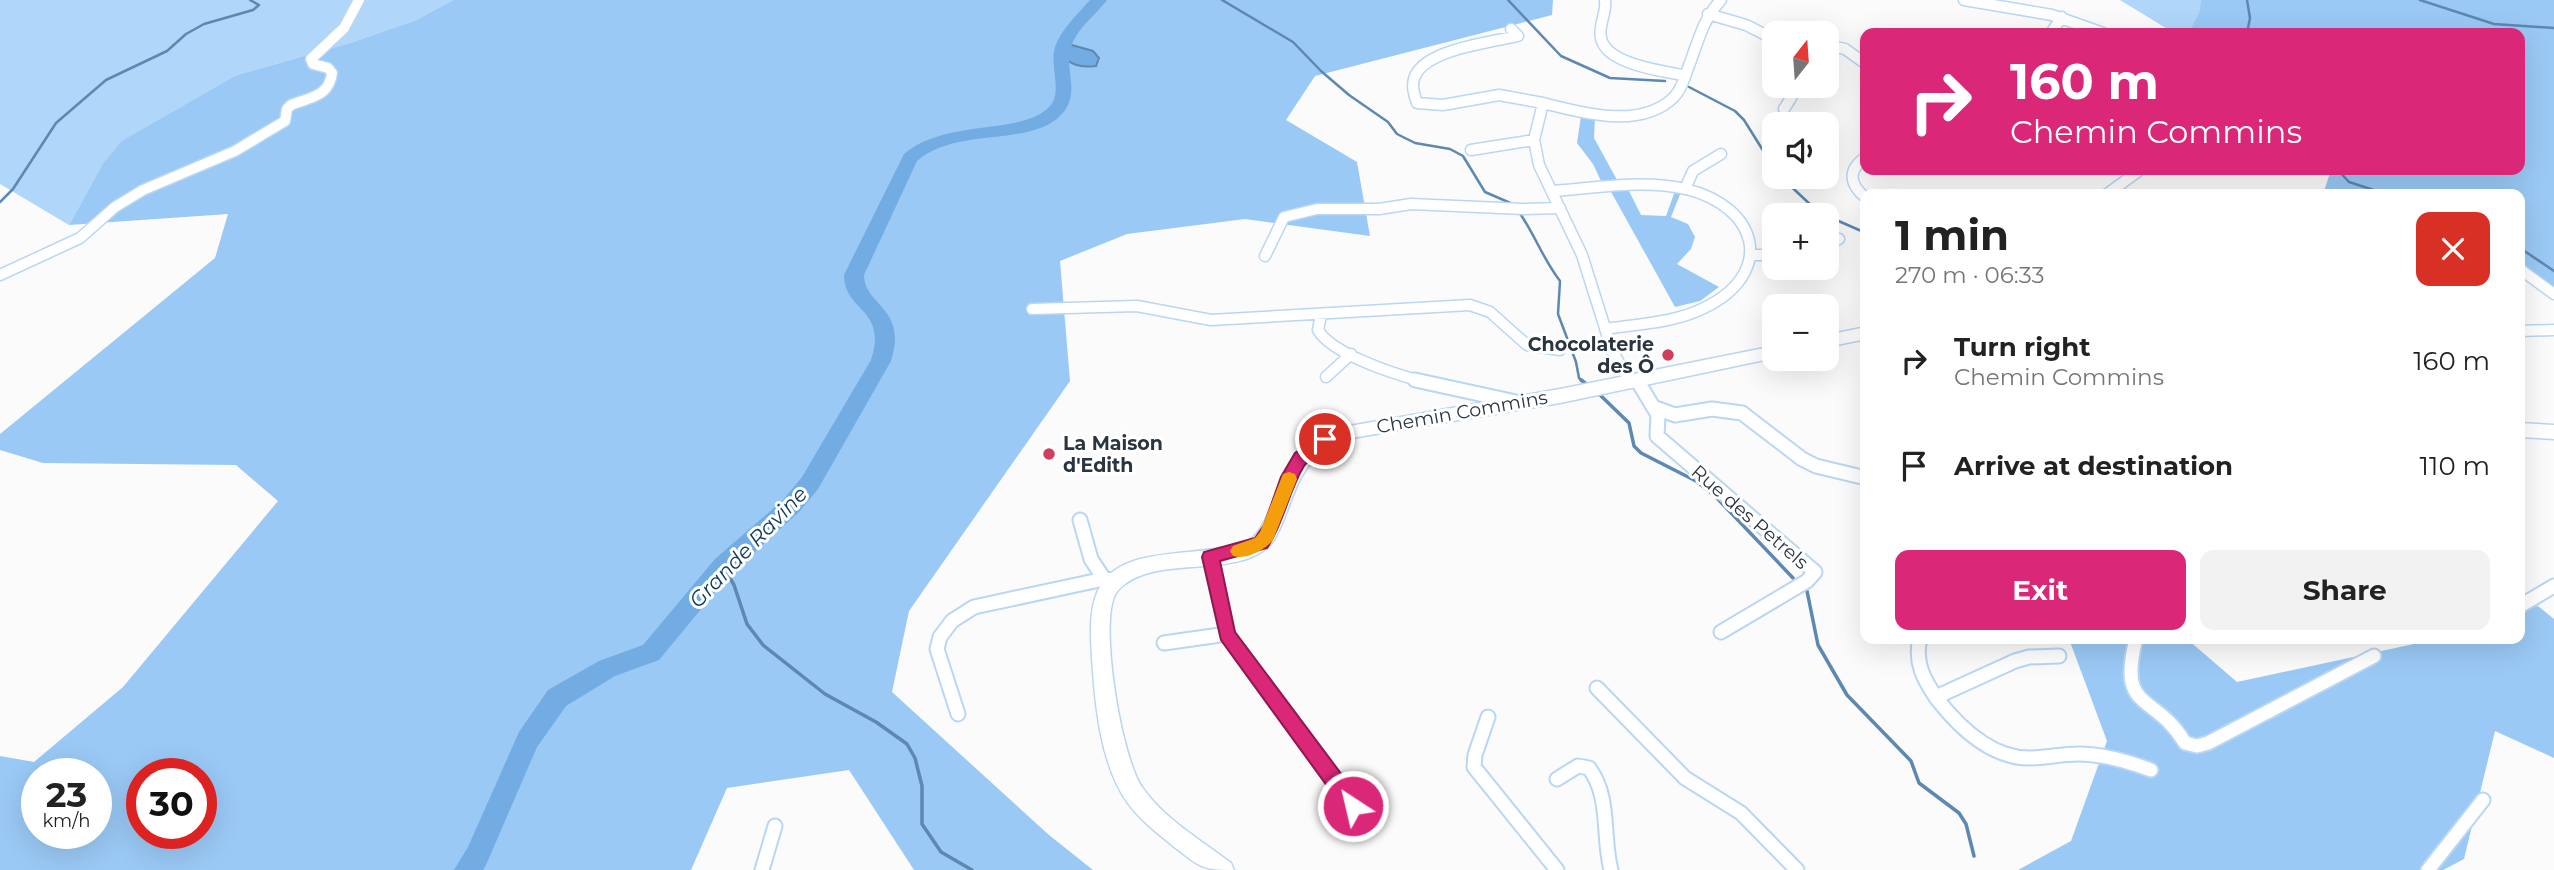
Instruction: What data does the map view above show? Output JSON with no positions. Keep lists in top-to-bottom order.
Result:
{
  "streets": {
    "street": ["Chemin Commins", "Rue des Petrels"]
  },
  "crossings": [
    ["Chemin Commins", "Rue des Petrels"]
  ],
  "water": ["Grande Ravine"],
  "places": ["Chocolaterie des Ô", "La Maison d'Edith"],
  "north": "top",
  "page": {
    "map_buttons": ["+", "−"],
    "turn": ["160 m", "Chemin Commins"],
    "heading": ["1 min", "270 m · 06:33"],
    "list": [
      {
        "name": "Turn right",
        "note": "Chemin Commins",
        "value": "160 m"
      },
      {
        "name": "Arrive at destination",
        "value": "110 m"
      }
    ],
    "buttons": ["Exit", "Share"],
    "speed": "23 km/h",
    "limit": "30"
  }
}
